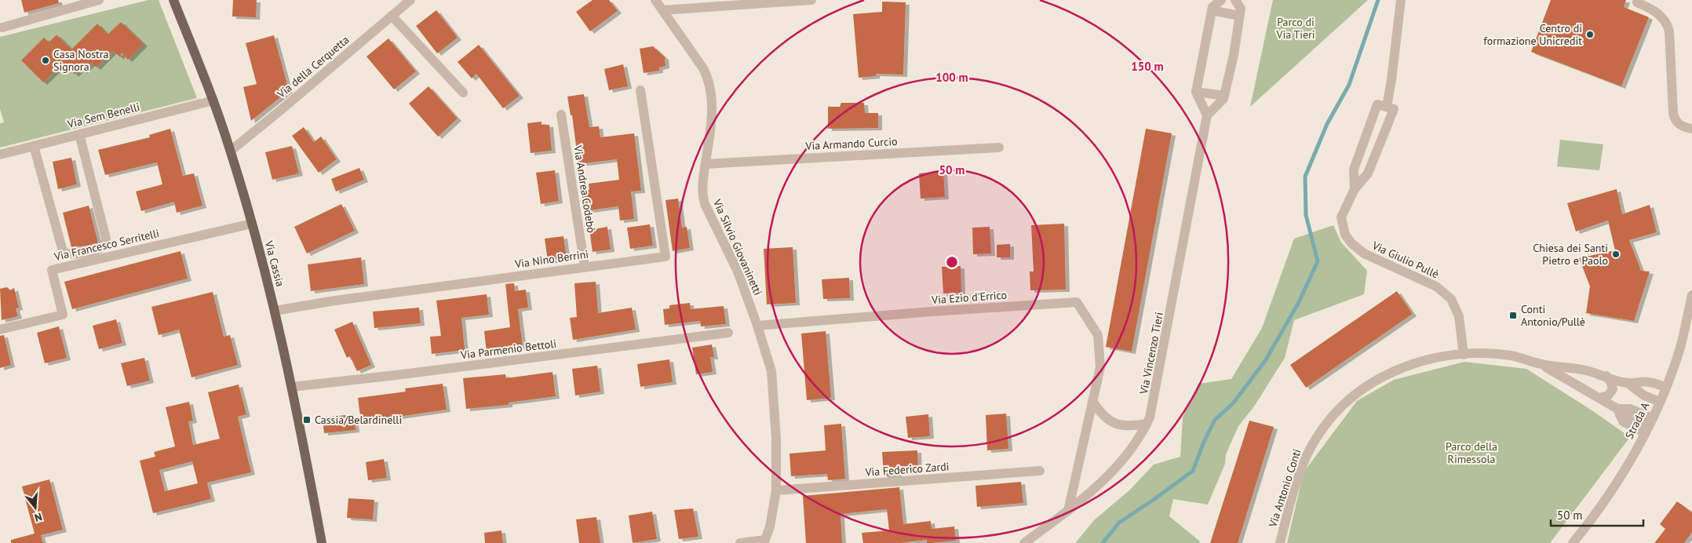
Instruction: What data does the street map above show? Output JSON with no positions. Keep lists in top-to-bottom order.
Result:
{
  "streets": {
    "main road": ["Via Cassia"],
    "street": [
      "Via della Cerquetta",
      "Via Sem Benelli",
      "Via Armando Curcio",
      "Via Andrea Codebò",
      "Via Francesco Serritelli",
      "Via Silvio Giovaninetti",
      "Via Nino Berrini",
      "Via Giulio Pullè",
      "Via Ezio d'Errico",
      "Via Parmenio Bettoli",
      "Via Vincenzo Tieri",
      "Strada A",
      "Via Federico Zardi",
      "Via Antonio Conti"
    ]
  },
  "crossings": [
    ["Via della Cerquetta", "Via Cassia"],
    ["Via Sem Benelli", "Via Cassia"],
    ["Via Armando Curcio", "Via Silvio Giovaninetti"],
    ["Via Andrea Codebò", "Via Nino Berrini"],
    ["Via Francesco Serritelli", "Via Cassia"],
    ["Via Silvio Giovaninetti", "Via Ezio d'Errico"],
    ["Via Silvio Giovaninetti", "Via Federico Zardi"],
    ["Via Nino Berrini", "Via Cassia"],
    ["Via Giulio Pullè", "Via Antonio Conti"],
    ["Via Cassia", "Via Parmenio Bettoli"],
    ["Via Ezio d'Errico", "Via Vincenzo Tieri"]
  ],
  "parks": ["Parco di Via Tieri", "Parco della Rimessola"],
  "places": {
    "other": ["Centro di formazione Unicredit", "Casa Nostra Signora", "Chiesa dei Santi Pietro e Paolo"],
    "transit": ["Conti Antonio/Pullè", "Cassia/Belardinelli"]
  },
  "scale_bar": "50 m",
  "north": "bottom",
  "rings": ["150 m", "100 m", "50 m"]
}
